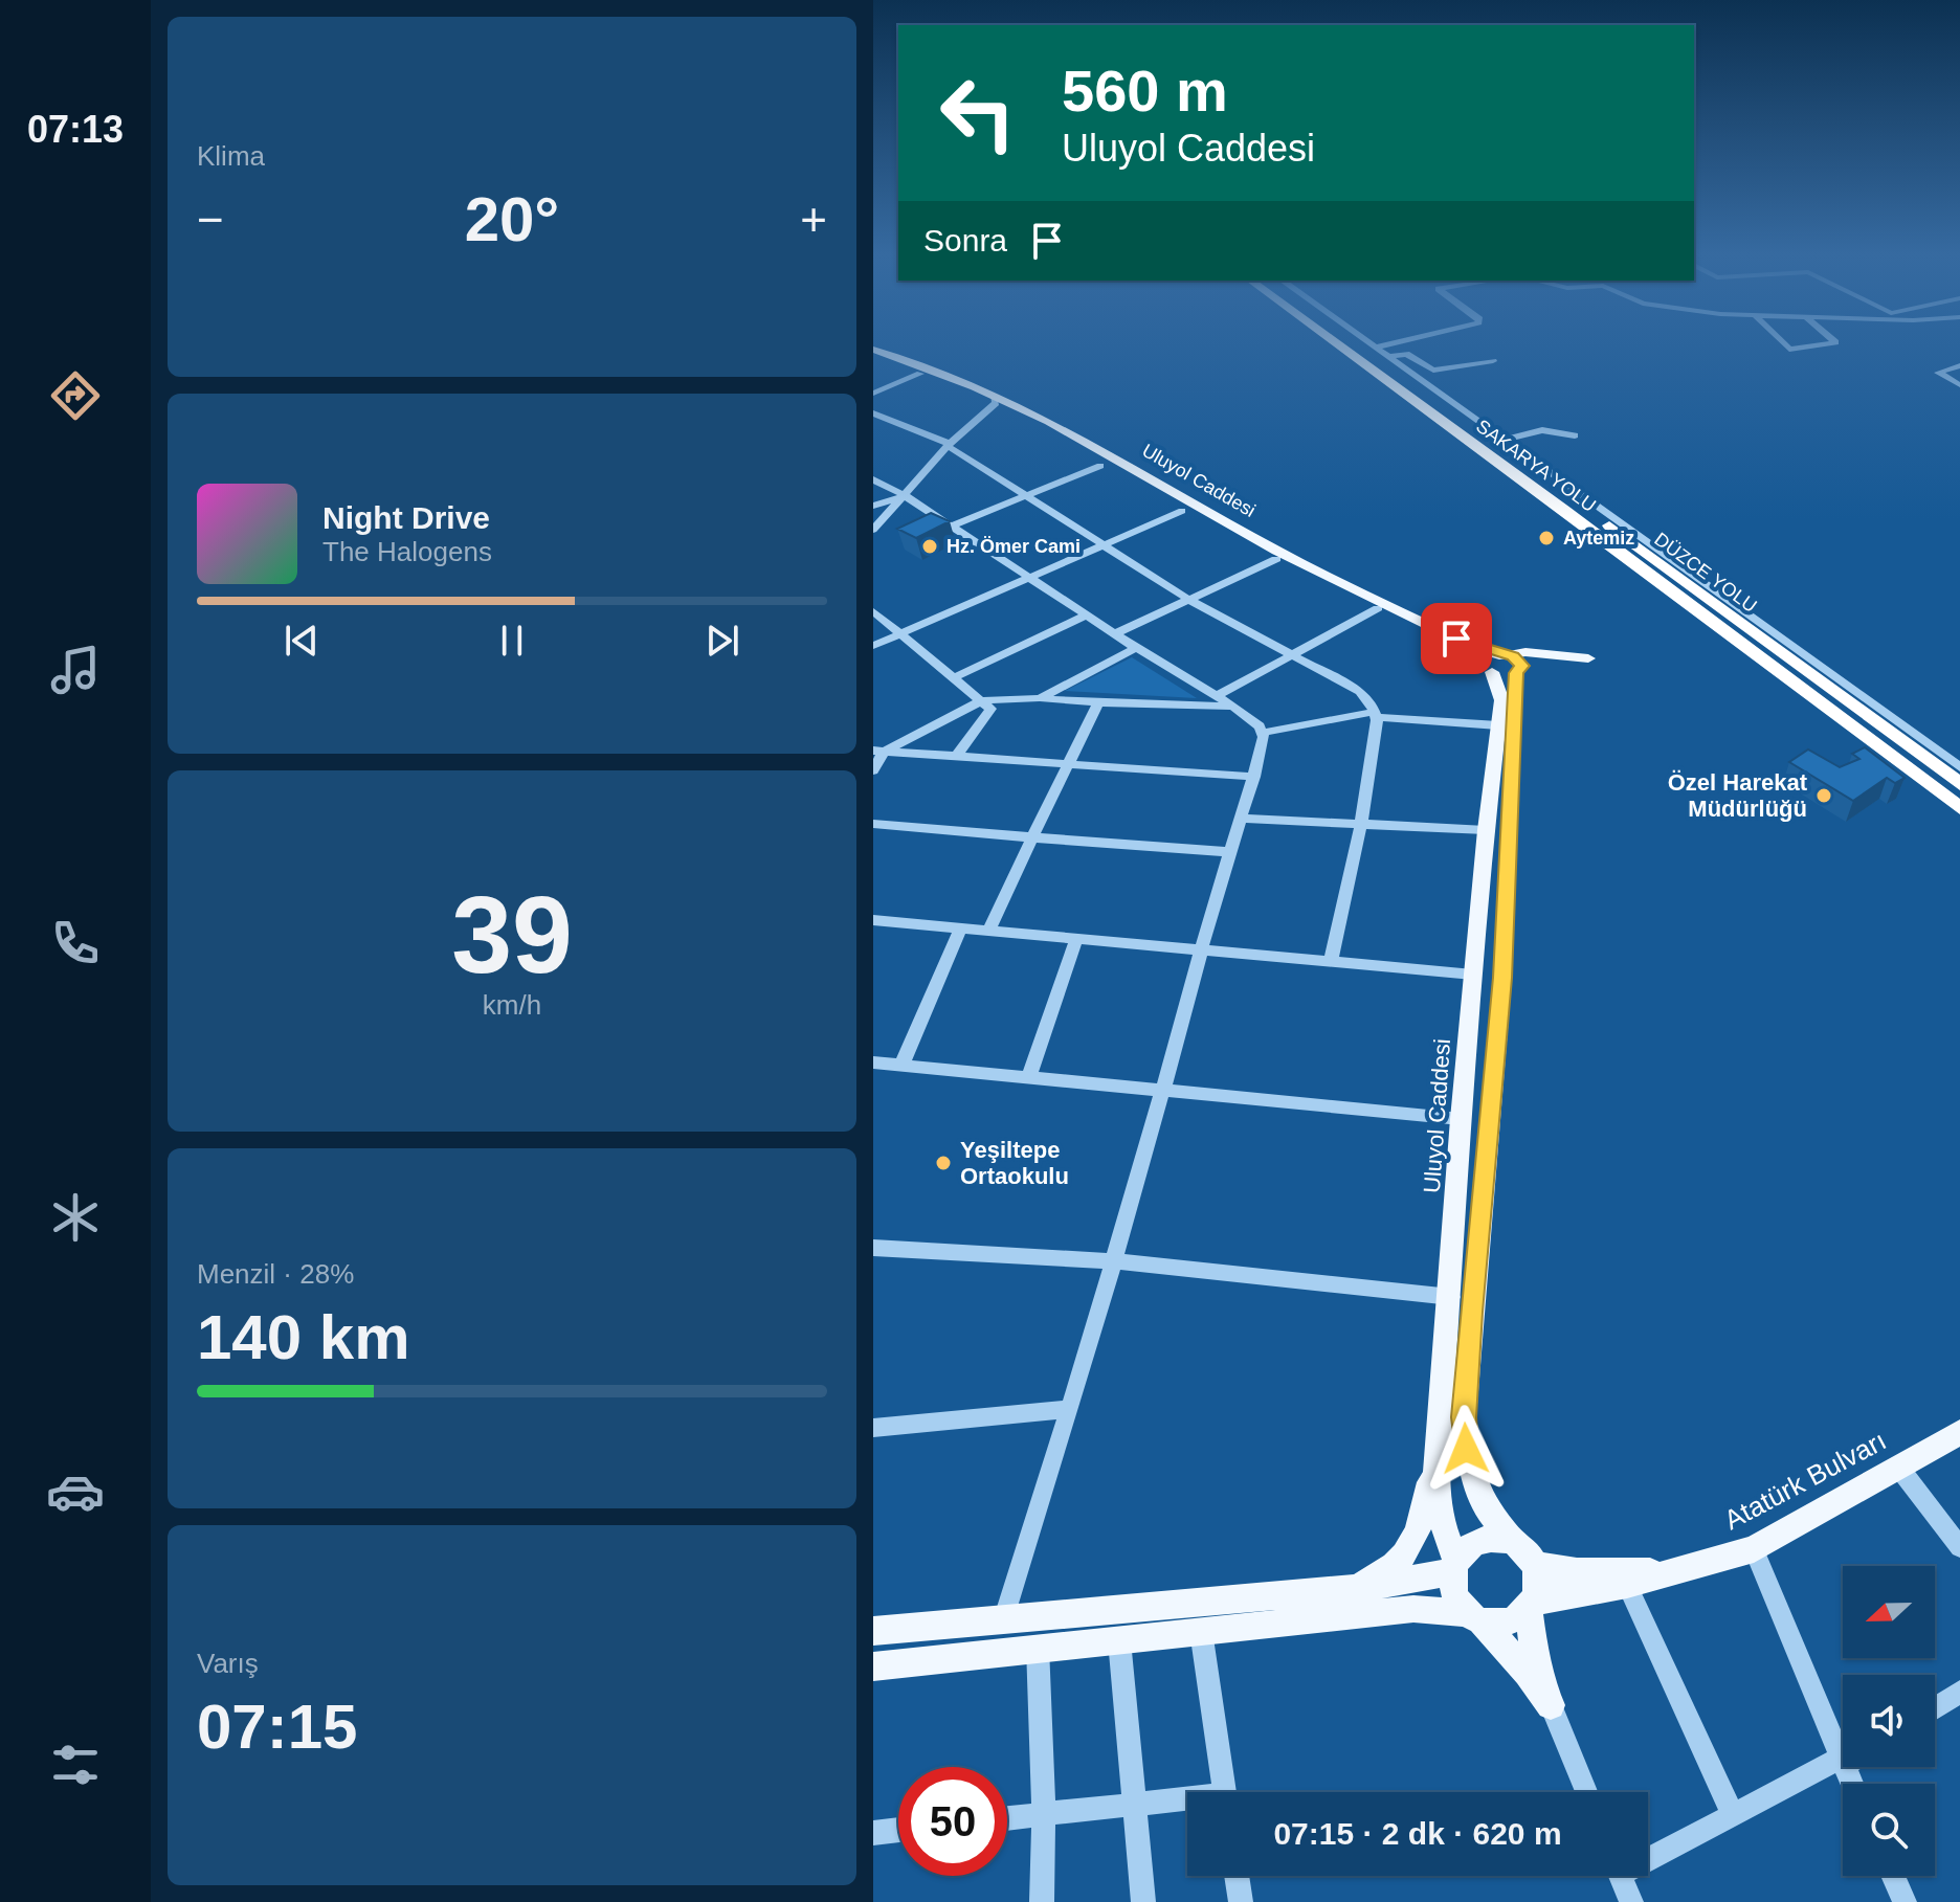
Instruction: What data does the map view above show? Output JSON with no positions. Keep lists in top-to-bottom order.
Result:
{
  "streets": {
    "highway": ["SAKARYA YOLU", "DÜZCE YOLU"],
    "main road": ["Uluyol Caddesi", "Atatürk Bulvarı"]
  },
  "places": [
    "Aytemiz",
    "Hz. Ömer Cami",
    "Özel Harekat Müdürlüğü",
    "Yeşiltepe Ortaokulu"
  ],
  "north": "left",
  "page": {
    "tabs": "07:13",
    "tile": [
      "Klima",
      ["39", "km/h"],
      ["Menzil · 28%", "140 km"],
      ["Varış", "07:15"]
    ],
    "turn": ["560 m", "Uluyol Caddesi"],
    "heat": ["−", "20°", "+"],
    "then": "Sonra",
    "song": ["Night Drive", "The Halogens"],
    "limit": "50",
    "trip": "07:15 · 2 dk · 620 m"
  }
}
